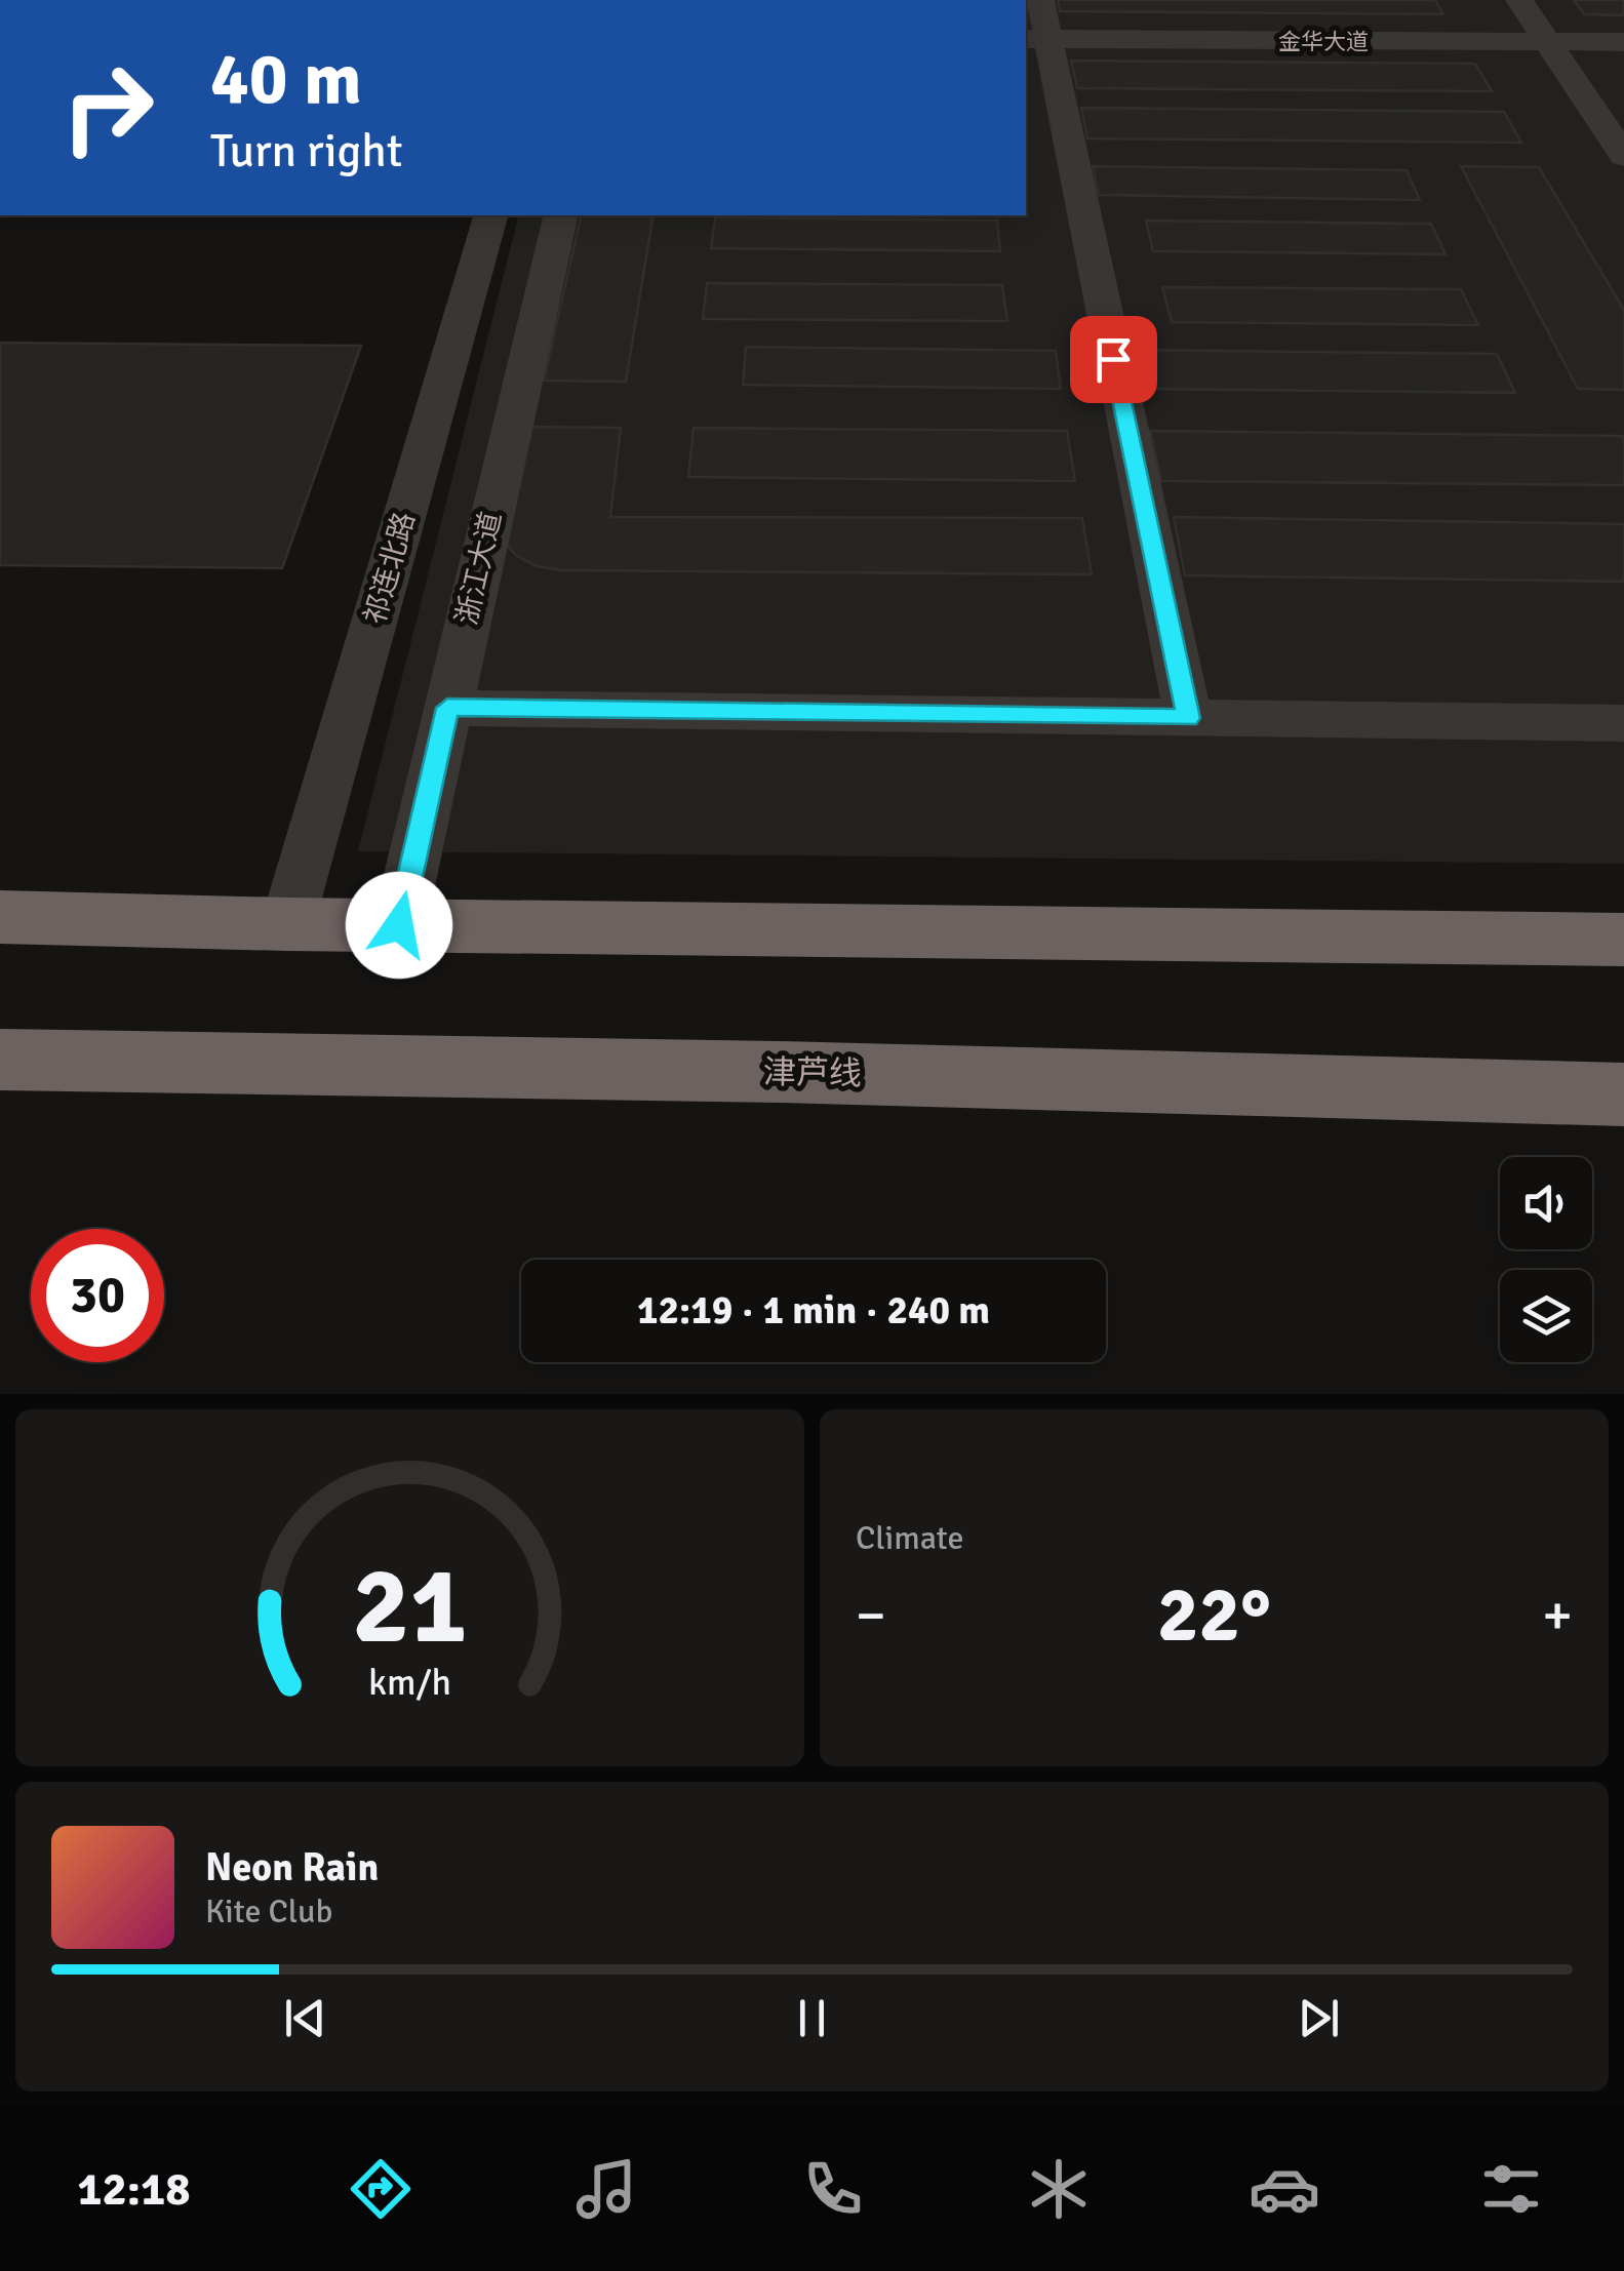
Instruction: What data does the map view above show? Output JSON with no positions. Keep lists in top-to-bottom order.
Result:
{
  "streets": {
    "highway": ["津芦线"],
    "street": ["金华大道", "祁连北路", "浙江大道"]
  },
  "page": {
    "turn": ["40 m", "Turn right"],
    "limit": "30",
    "trip": "12:19 · 1 min · 240 m",
    "tile": "Climate",
    "heat": ["−", "22°", "+"],
    "song": ["Neon Rain", "Kite Club"],
    "tabs": "12:18",
    "gauge": ["21", "km/h"]
  }
}
